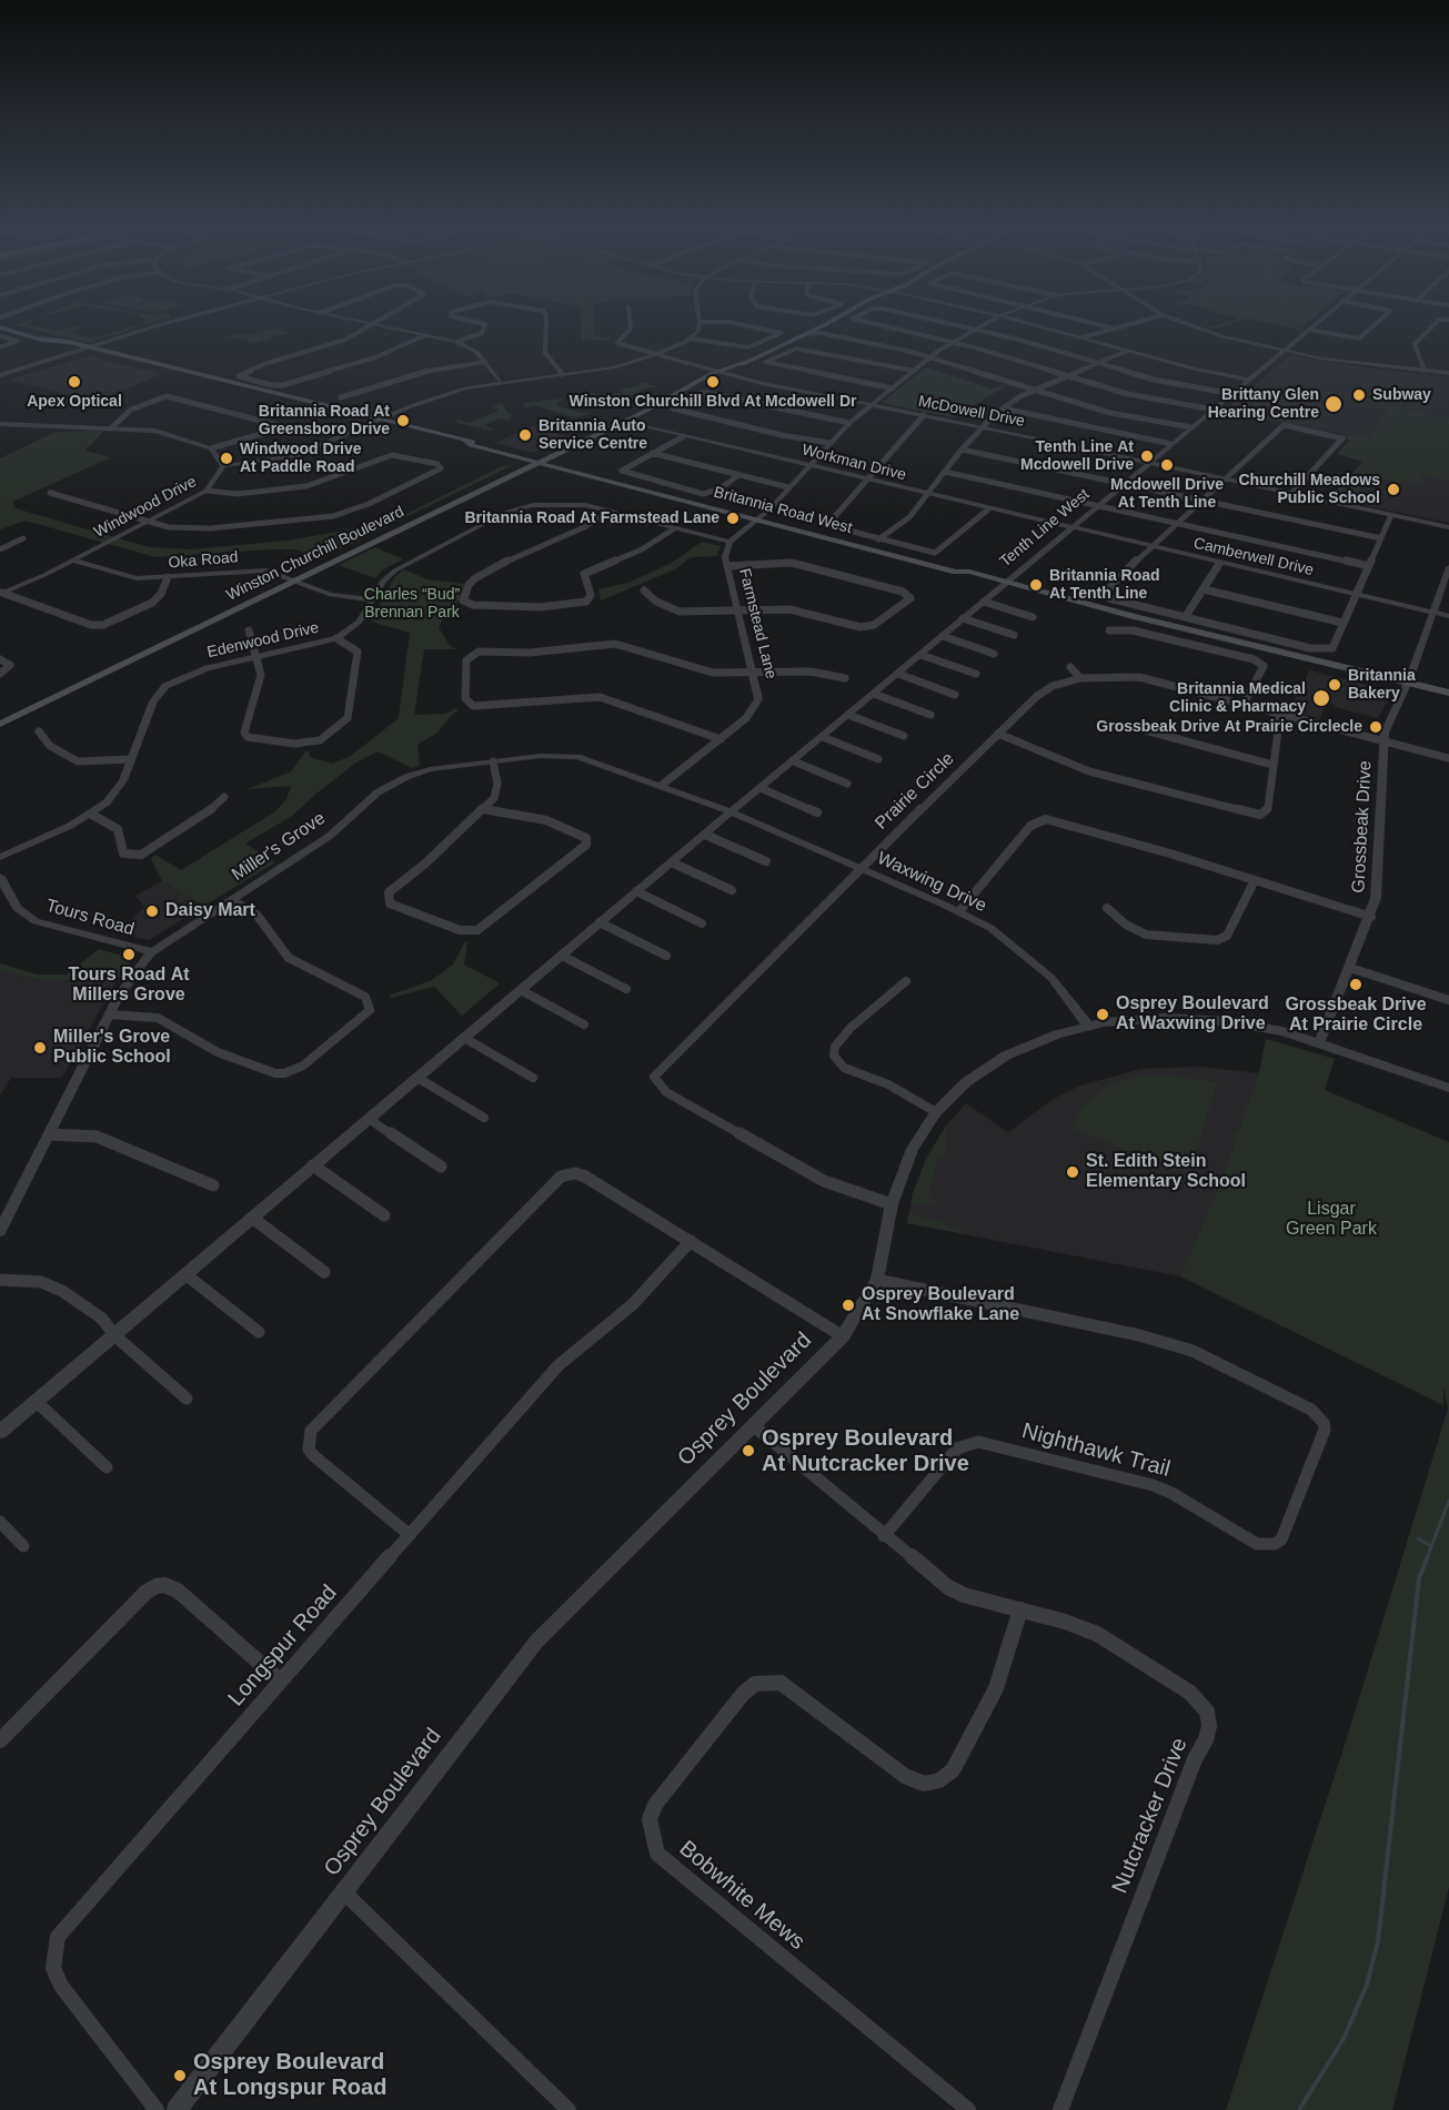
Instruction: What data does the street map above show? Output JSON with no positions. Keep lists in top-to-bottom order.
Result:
{
  "streets": {
    "main road": ["Britannia Road West", "Winston Churchill Boulevard"],
    "street": [
      "McDowell Drive",
      "Workman Drive",
      "Windwood Drive",
      "Tenth Line West",
      "Camberwell Drive",
      "Oka Road",
      "Farmstead Lane",
      "Edenwood Drive",
      "Prairie Circle",
      "Grossbeak Drive",
      "Miller's Grove",
      "Waxwing Drive",
      "Tours Road",
      "Osprey Boulevard",
      "Nighthawk Trail",
      "Longspur Road",
      "Nutcracker Drive",
      "Bobwhite Mews"
    ]
  },
  "crossings": [
    ["McDowell Drive", "Tenth Line West"],
    ["McDowell Drive", "Winston Churchill Boulevard"],
    ["Workman Drive", "Tenth Line West"],
    ["Workman Drive", "Winston Churchill Boulevard"],
    ["Workman Drive", "Camberwell Drive"],
    ["Windwood Drive", "Oka Road"],
    ["Britannia Road West", "Tenth Line West"],
    ["Britannia Road West", "Winston Churchill Boulevard"],
    ["Britannia Road West", "Grossbeak Drive"],
    ["Tenth Line West", "Camberwell Drive"],
    ["Tenth Line West", "Miller's Grove"],
    ["Tenth Line West", "Waxwing Drive"],
    ["Winston Churchill Boulevard", "Oka Road"],
    ["Camberwell Drive", "Grossbeak Drive"],
    ["Oka Road", "Edenwood Drive"],
    ["Farmstead Lane", "Edenwood Drive"],
    ["Farmstead Lane", "Miller's Grove"],
    ["Prairie Circle", "Grossbeak Drive"],
    ["Prairie Circle", "Waxwing Drive"],
    ["Prairie Circle", "Osprey Boulevard"],
    ["Grossbeak Drive", "Osprey Boulevard"],
    ["Miller's Grove", "Waxwing Drive"],
    ["Miller's Grove", "Tours Road"],
    ["Waxwing Drive", "Osprey Boulevard"],
    ["Osprey Boulevard", "Nighthawk Trail"],
    ["Osprey Boulevard", "Nutcracker Drive"],
    ["Nighthawk Trail", "Nutcracker Drive"],
    ["Nutcracker Drive", "Bobwhite Mews"]
  ],
  "parks": ["Charles “Bud” Brennan Park", "Lisgar Green Park"],
  "places": [
    "Apex Optical",
    "Winston Churchill Blvd At Mcdowell Dr",
    "Subway",
    "Brittany Glen Hearing Centre",
    "Britannia Road At Greensboro Drive",
    "Britannia Auto Service Centre",
    "Tenth Line At Mcdowell Drive",
    "Windwood Drive At Paddle Road",
    "Mcdowell Drive At Tenth Line",
    "Churchill Meadows Public School",
    "Britannia Road At Farmstead Lane",
    "Britannia Road At Tenth Line",
    "Britannia Bakery",
    "Britannia Medical Clinic & Pharmacy",
    "Grossbeak Drive At Prairie Circlecle",
    "Daisy Mart",
    "Tours Road At Millers Grove",
    "Grossbeak Drive At Prairie Circle",
    "Osprey Boulevard At Waxwing Drive",
    "Miller's Grove Public School",
    "St. Edith Stein Elementary School",
    "Osprey Boulevard At Snowflake Lane",
    "Osprey Boulevard At Nutcracker Drive",
    "Osprey Boulevard At Longspur Road"
  ]
}
